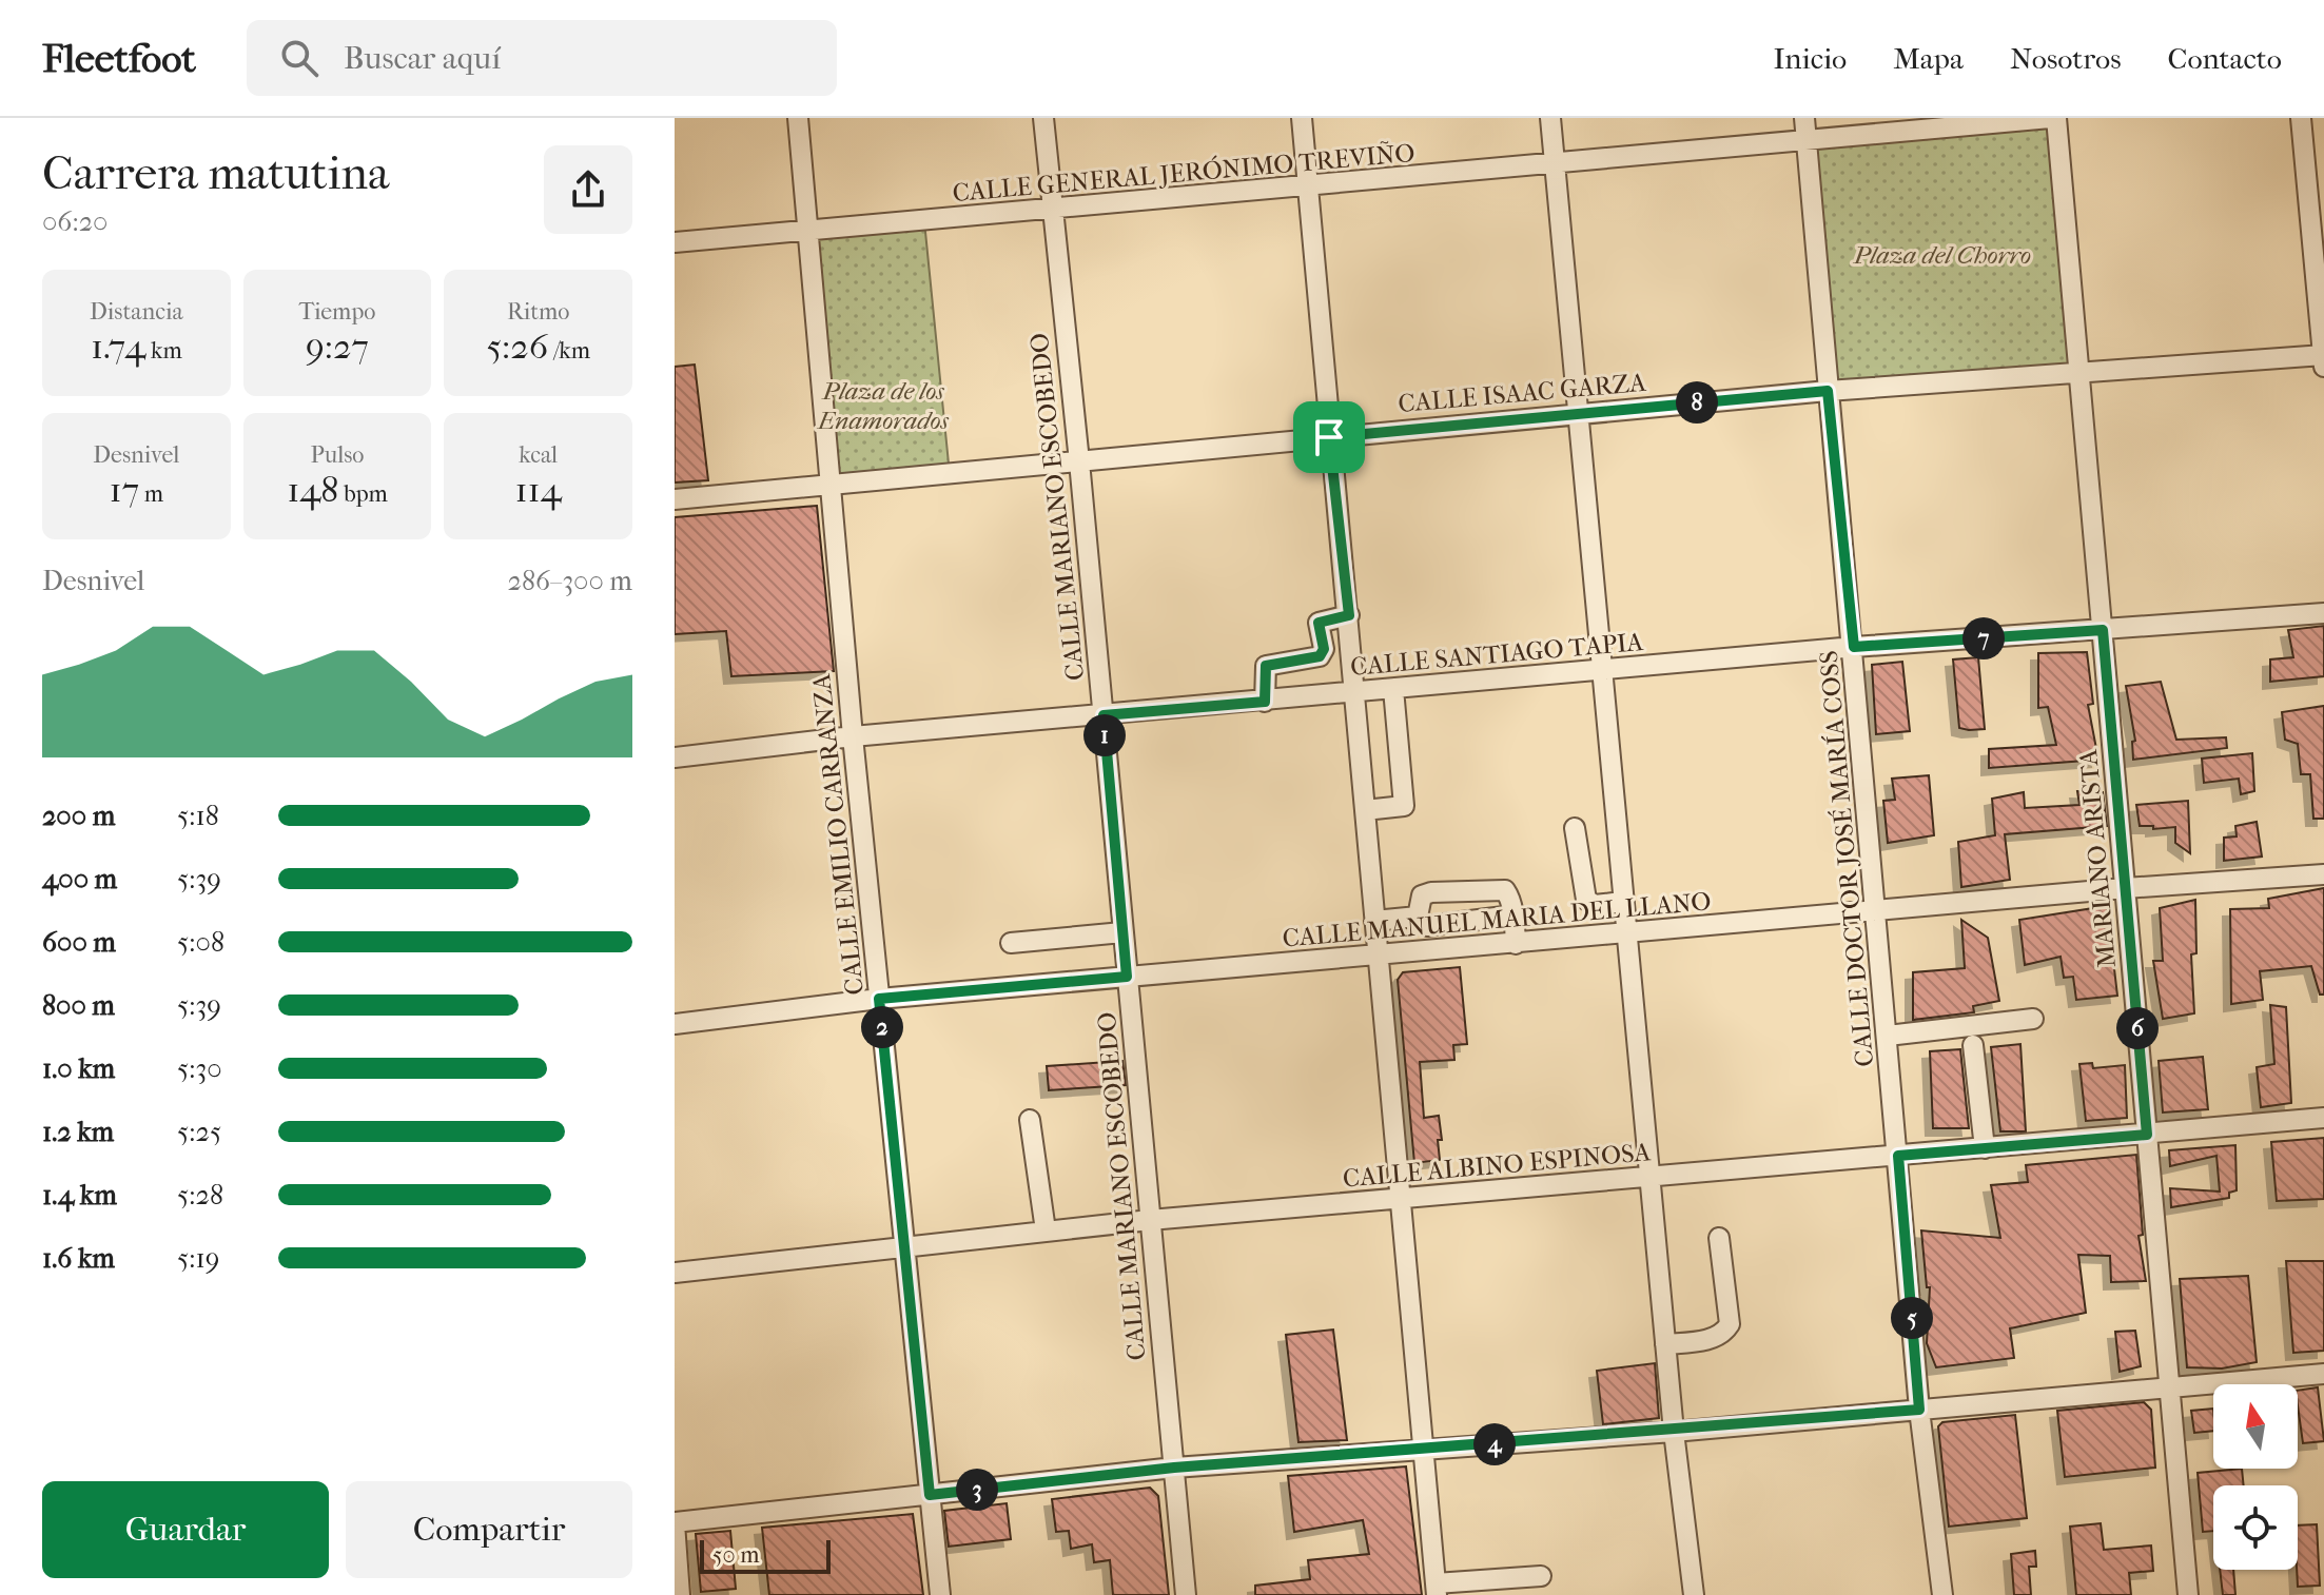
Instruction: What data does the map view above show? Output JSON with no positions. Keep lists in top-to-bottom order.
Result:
{
  "streets": {
    "street": [
      "CALLE GENERAL JERÓNIMO TREVIÑO",
      "CALLE ISAAC GARZA",
      "CALLE MARIANO ESCOBEDO",
      "CALLE SANTIAGO TAPIA",
      "CALLE EMILIO CARRANZA",
      "CALLE DOCTOR JOSÉ MARÍA COSS",
      "MARIANO ARISTA",
      "CALLE MANUEL MARIA DEL LLANO",
      "CALLE ALBINO ESPINOSA"
    ]
  },
  "crossings": [
    ["CALLE GENERAL JERÓNIMO TREVIÑO", "CALLE MARIANO ESCOBEDO"],
    ["CALLE GENERAL JERÓNIMO TREVIÑO", "CALLE EMILIO CARRANZA"],
    ["CALLE GENERAL JERÓNIMO TREVIÑO", "CALLE DOCTOR JOSÉ MARÍA COSS"],
    ["CALLE ISAAC GARZA", "CALLE MARIANO ESCOBEDO"],
    ["CALLE ISAAC GARZA", "CALLE EMILIO CARRANZA"],
    ["CALLE ISAAC GARZA", "CALLE DOCTOR JOSÉ MARÍA COSS"],
    ["CALLE ISAAC GARZA", "MARIANO ARISTA"],
    ["CALLE MARIANO ESCOBEDO", "CALLE SANTIAGO TAPIA"],
    ["CALLE MARIANO ESCOBEDO", "CALLE MANUEL MARIA DEL LLANO"],
    ["CALLE MARIANO ESCOBEDO", "CALLE ALBINO ESPINOSA"],
    ["CALLE SANTIAGO TAPIA", "CALLE EMILIO CARRANZA"],
    ["CALLE SANTIAGO TAPIA", "CALLE DOCTOR JOSÉ MARÍA COSS"],
    ["CALLE SANTIAGO TAPIA", "MARIANO ARISTA"],
    ["CALLE EMILIO CARRANZA", "CALLE MANUEL MARIA DEL LLANO"],
    ["CALLE EMILIO CARRANZA", "CALLE ALBINO ESPINOSA"],
    ["CALLE DOCTOR JOSÉ MARÍA COSS", "CALLE MANUEL MARIA DEL LLANO"],
    ["CALLE DOCTOR JOSÉ MARÍA COSS", "CALLE ALBINO ESPINOSA"],
    ["MARIANO ARISTA", "CALLE MANUEL MARIA DEL LLANO"],
    ["MARIANO ARISTA", "CALLE ALBINO ESPINOSA"]
  ],
  "parks": ["Plaza del Chorro", "Plaza de los Enamorados"],
  "scale_bar": "50 m",
  "north": "top",
  "page": {
    "header": "Fleetfoot",
    "search": "Buscar aquí",
    "nav": [
      "Inicio",
      "Mapa",
      "Nosotros",
      "Contacto"
    ],
    "heading": ["Carrera matutina", "06:20"],
    "stats": [
      ["Distancia", "1.74 km"],
      ["Tiempo", "9:27"],
      ["Ritmo", "5:26 /km"],
      ["Desnivel", "17 m"],
      ["Pulso", "148 bpm"],
      ["kcal", "114"]
    ],
    "pins": [
      "8",
      "7",
      "1",
      "2",
      "6",
      "5",
      "4",
      "3"
    ],
    "chart": ["Desnivel", "286–300 m"],
    "list": [
      {
        "name": "200 m",
        "note": "5:18"
      },
      {
        "name": "400 m",
        "note": "5:39"
      },
      {
        "name": "600 m",
        "note": "5:08"
      },
      {
        "name": "800 m",
        "note": "5:39"
      },
      {
        "name": "1.0 km",
        "note": "5:30"
      },
      {
        "name": "1.2 km",
        "note": "5:25"
      },
      {
        "name": "1.4 km",
        "note": "5:28"
      },
      {
        "name": "1.6 km",
        "note": "5:19"
      }
    ],
    "buttons": ["Guardar", "Compartir"],
    "scale": "50 m"
  }
}
